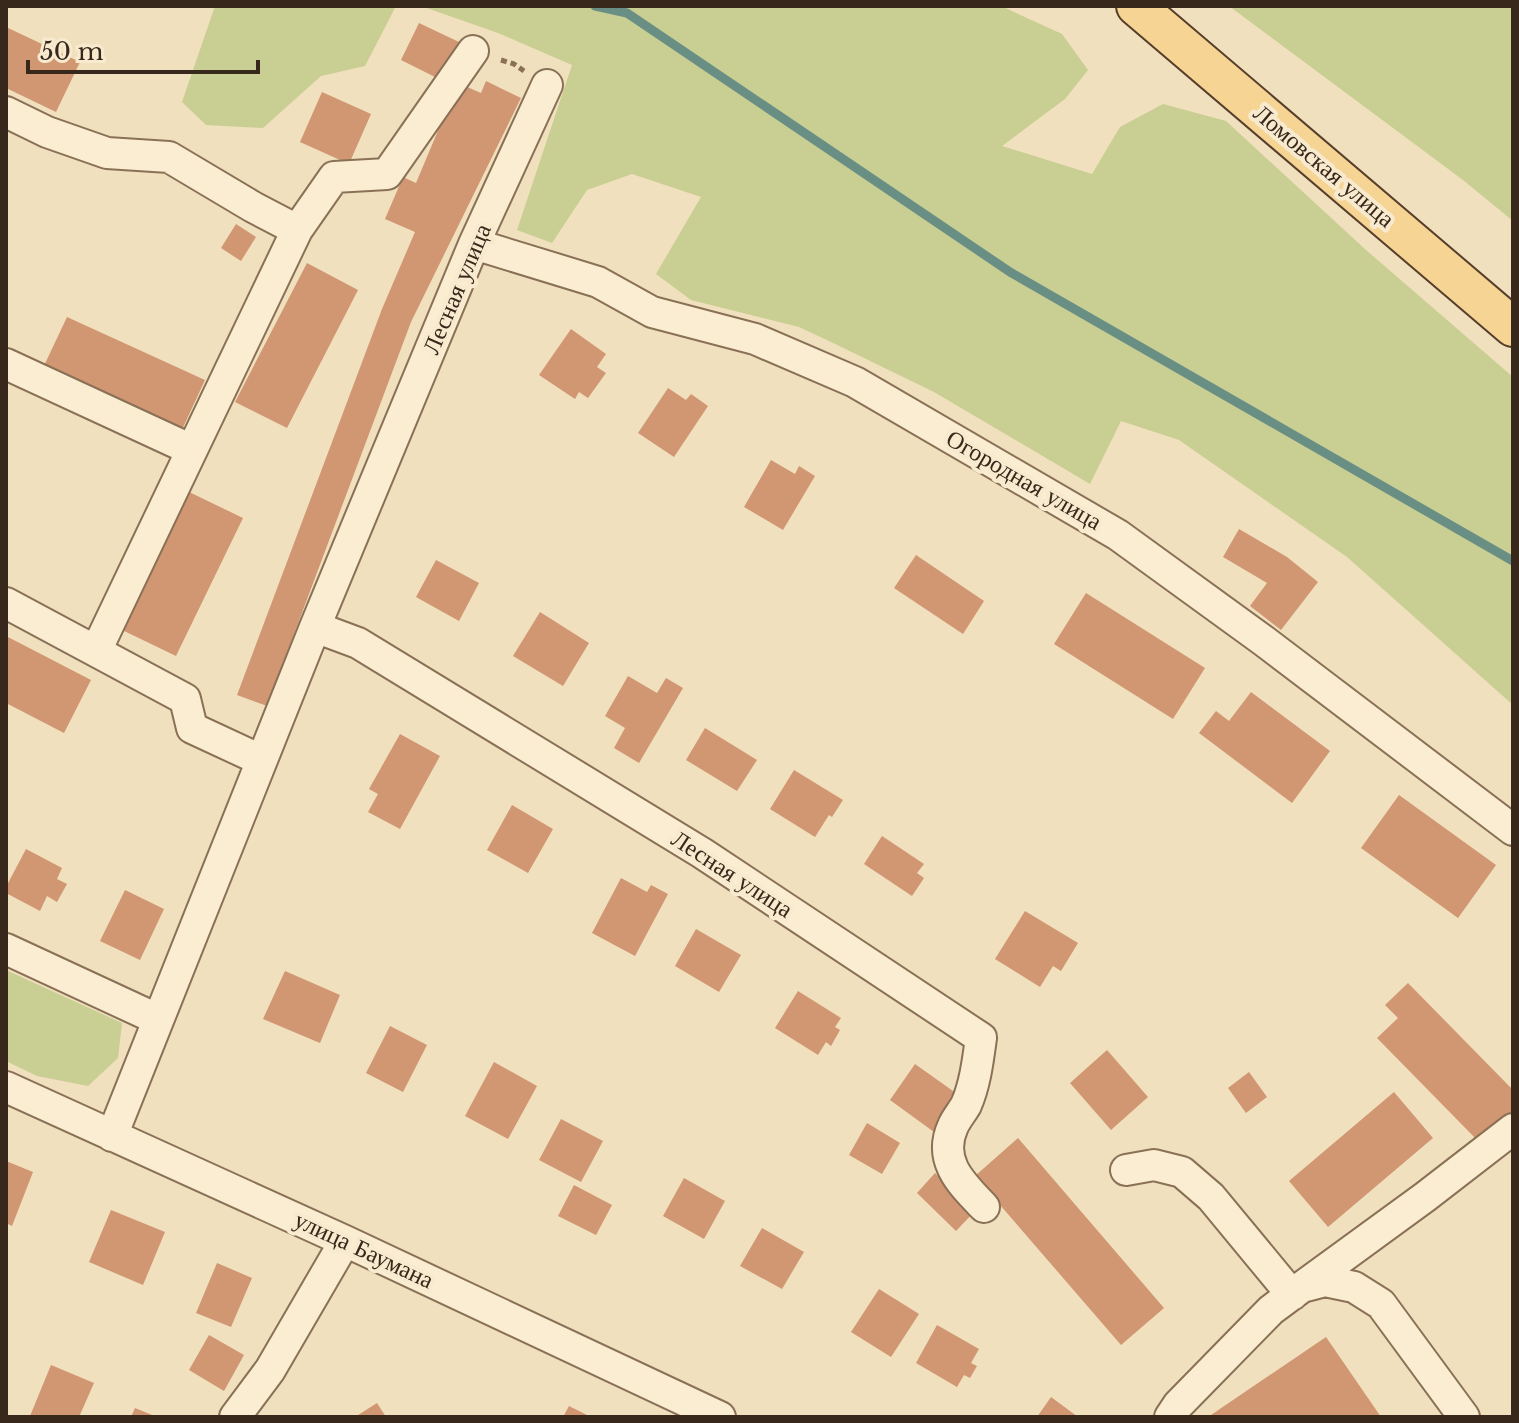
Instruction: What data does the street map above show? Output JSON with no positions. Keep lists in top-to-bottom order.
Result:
{
  "streets": {
    "main road": ["Ломовская улица"],
    "street": ["Лесная улица", "Огородная улица", "улица Баумана"]
  },
  "crossings": [
    ["Лесная улица", "Огородная улица"],
    ["Лесная улица", "улица Баумана"]
  ],
  "scale_bar": "50 m"
}
